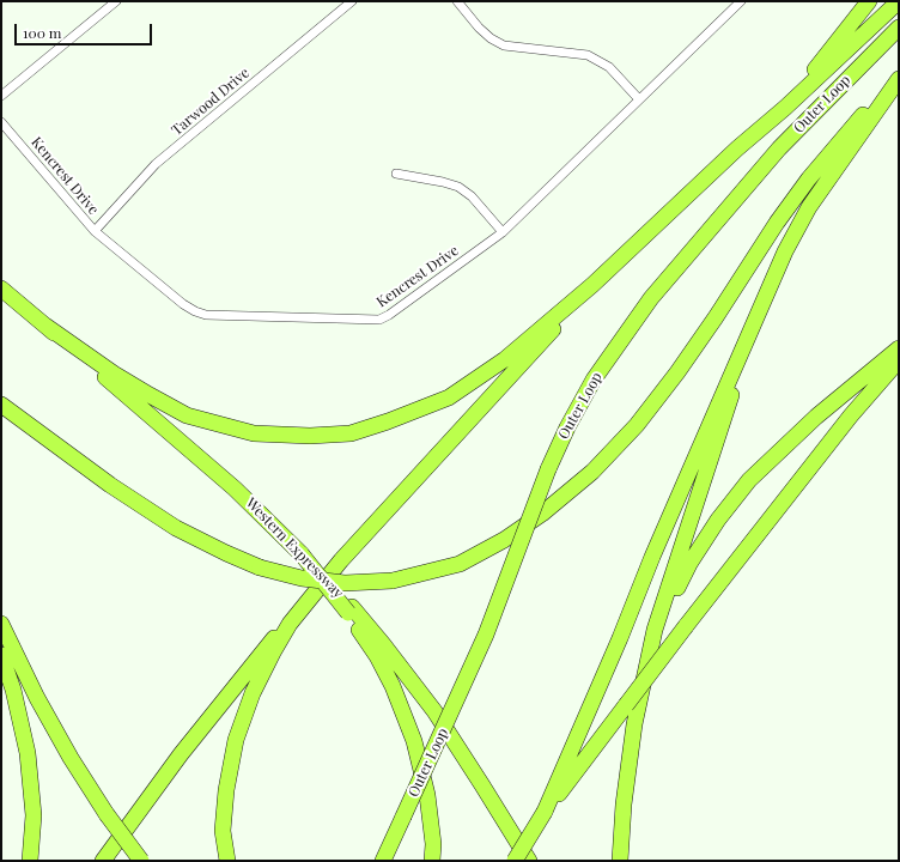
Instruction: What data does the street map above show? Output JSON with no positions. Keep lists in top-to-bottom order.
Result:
{
  "streets": {
    "highway": ["Outer Loop", "Western Expressway"],
    "street": ["Tarwood Drive", "Kencrest Drive"]
  },
  "crossings": [
    ["Tarwood Drive", "Kencrest Drive"]
  ],
  "scale_bar": "100 m"
}
